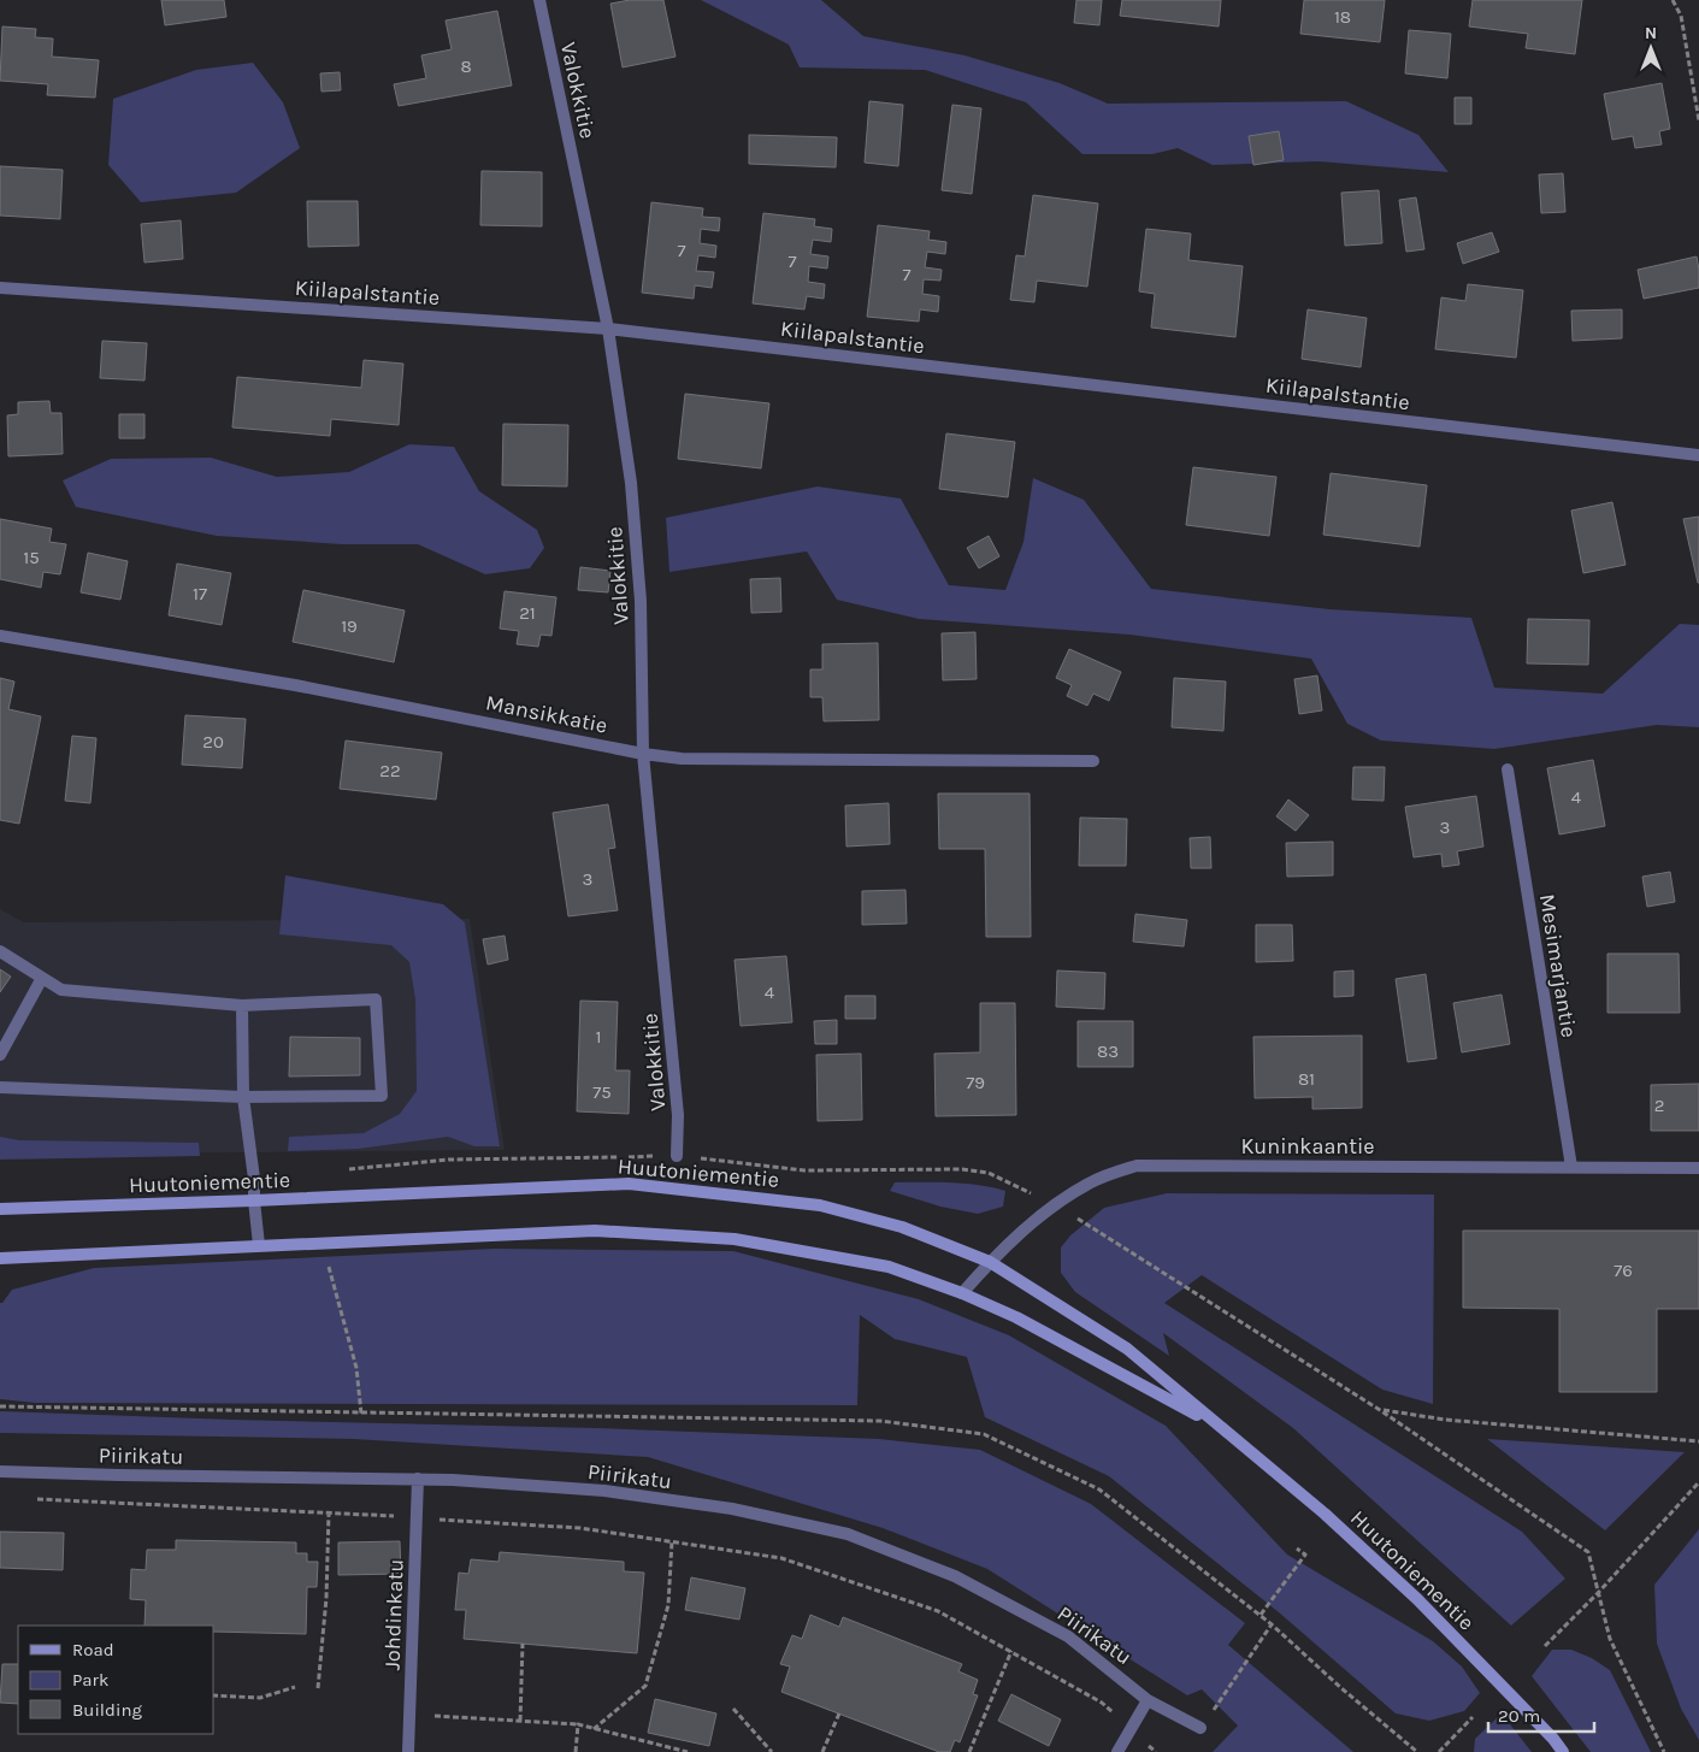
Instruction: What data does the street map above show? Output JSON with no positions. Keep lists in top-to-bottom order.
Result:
{
  "streets": {
    "main road": ["Huutoniementie"],
    "street": [
      "Valokkitie",
      "Kiilapalstantie",
      "Mansikkatie",
      "Mesimarjantie",
      "Kuninkaantie",
      "Piirikatu",
      "Johdinkatu"
    ]
  },
  "crossings": [
    ["Valokkitie", "Kiilapalstantie"],
    ["Valokkitie", "Mansikkatie"],
    ["Mesimarjantie", "Kuninkaantie"],
    ["Kuninkaantie", "Huutoniementie"],
    ["Piirikatu", "Johdinkatu"]
  ],
  "house_numbers": [
    "18",
    "8",
    "7",
    "7",
    "7",
    "15",
    "17",
    "21",
    "19",
    "20",
    "22",
    "4",
    "3",
    "3",
    "4",
    "1",
    "83",
    "81",
    "79",
    "75",
    "2",
    "76"
  ],
  "legend": ["Road", "Park", "Building"],
  "scale_bar": "20 m",
  "north": "top"
}
